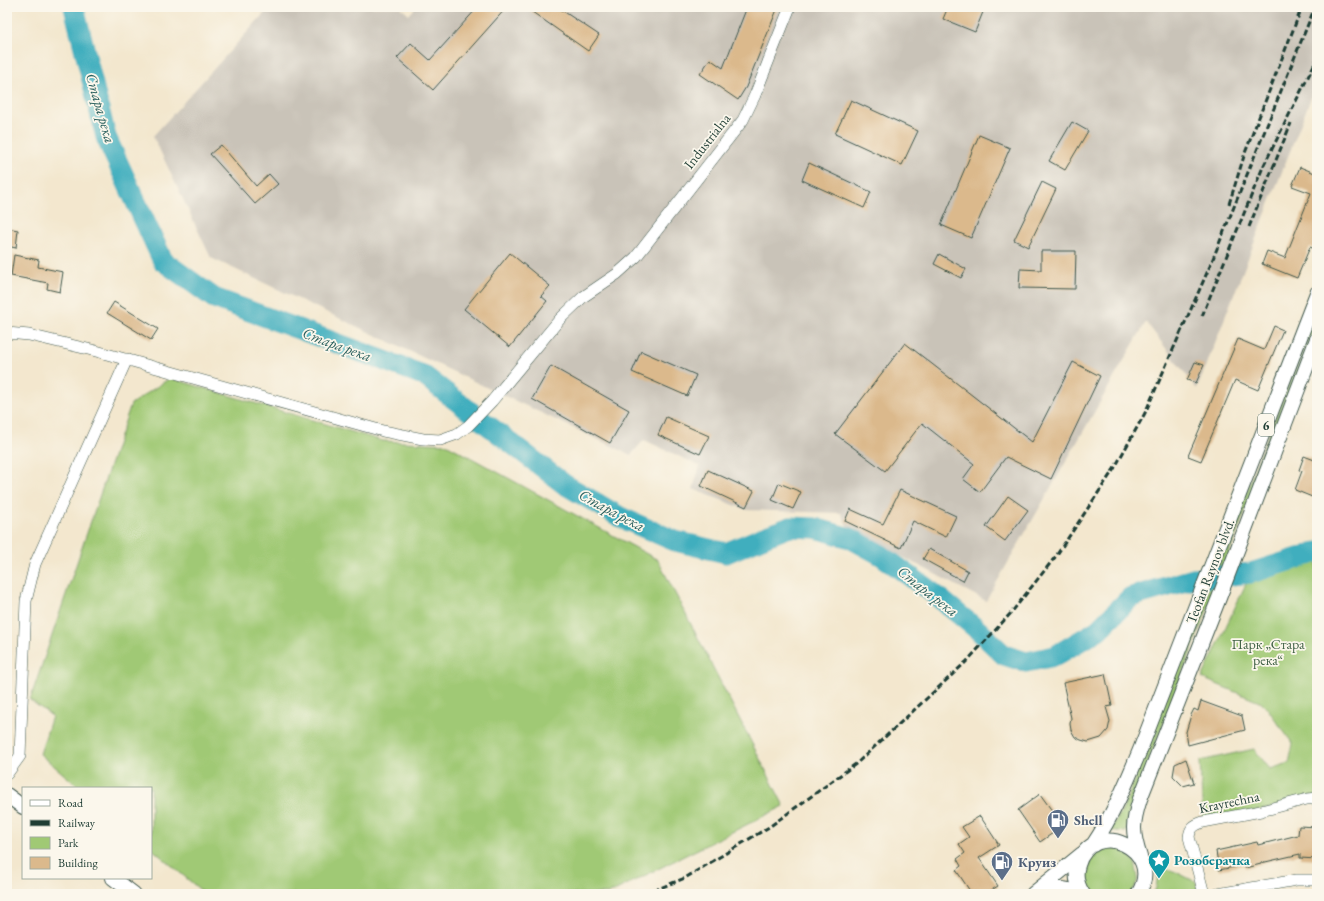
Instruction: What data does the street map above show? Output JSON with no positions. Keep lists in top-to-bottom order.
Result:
{
  "streets": {
    "main road": ["6", "Teofan Raynov blvd."],
    "street": ["Industrialna", "Krayrechna"]
  },
  "crossings": [
    ["6", "Teofan Raynov blvd."]
  ],
  "water": ["Стара река"],
  "parks": ["Парк „Стара река“"],
  "places": {
    "fuel station": ["Shell", "Круиз"],
    "place": ["Розоберачка"]
  },
  "legend": [
    "Road",
    "Railway",
    "Park",
    "Building"
  ]
}
